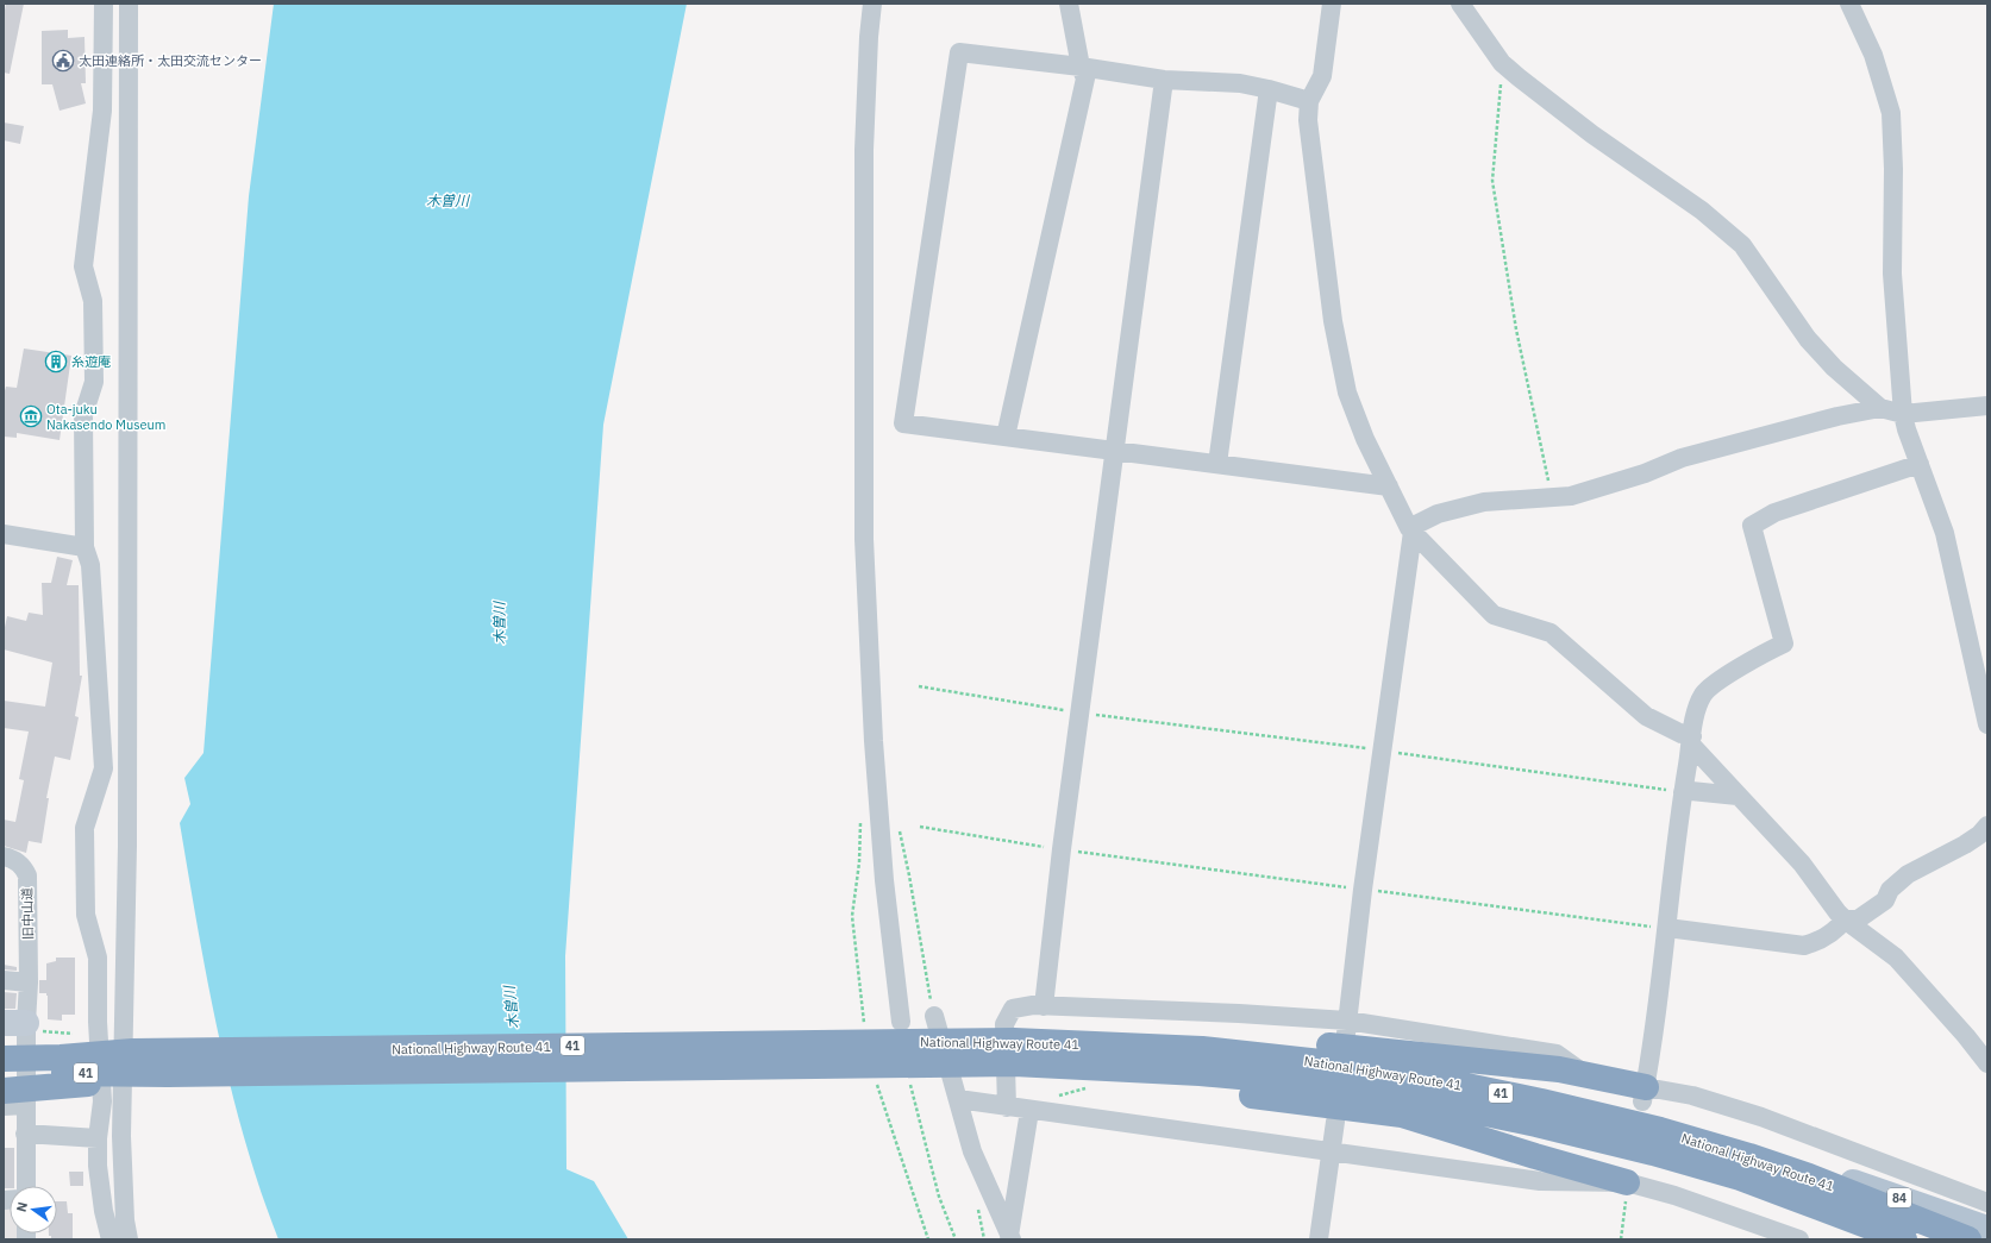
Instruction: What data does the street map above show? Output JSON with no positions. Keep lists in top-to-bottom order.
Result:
{
  "streets": {
    "highway": ["National Highway Route 41", "41"],
    "main road": ["84"],
    "street": ["旧中山道"]
  },
  "crossings": [
    ["National Highway Route 41", "84"]
  ],
  "water": ["木曽川"],
  "places": {
    "public building": ["太田連絡所・太田交流センター"],
    "building": ["糸遊庵"],
    "museum": ["Ota-juku Nakasendo Museum"]
  },
  "north": "left"
}
